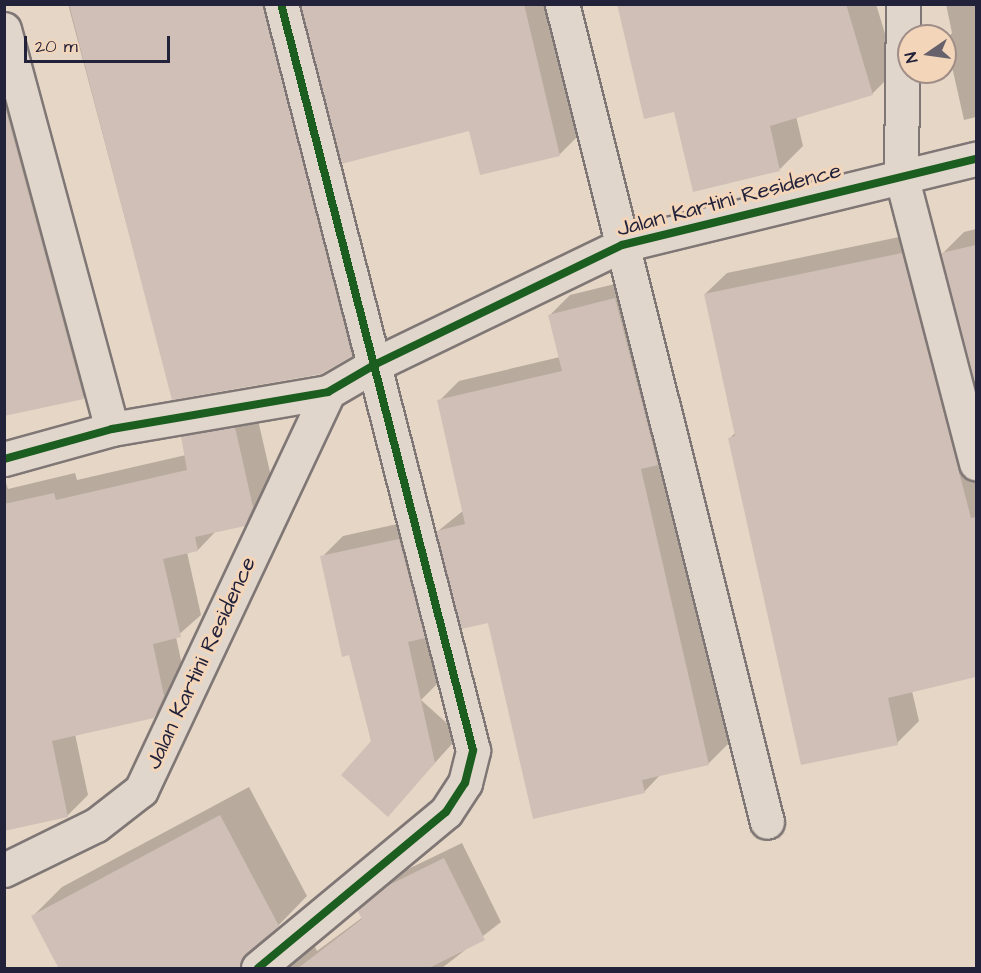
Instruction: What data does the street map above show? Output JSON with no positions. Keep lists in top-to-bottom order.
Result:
{
  "streets": {
    "street": ["Jalan Kartini Residence"]
  },
  "scale_bar": "20 m",
  "north": "left"
}
